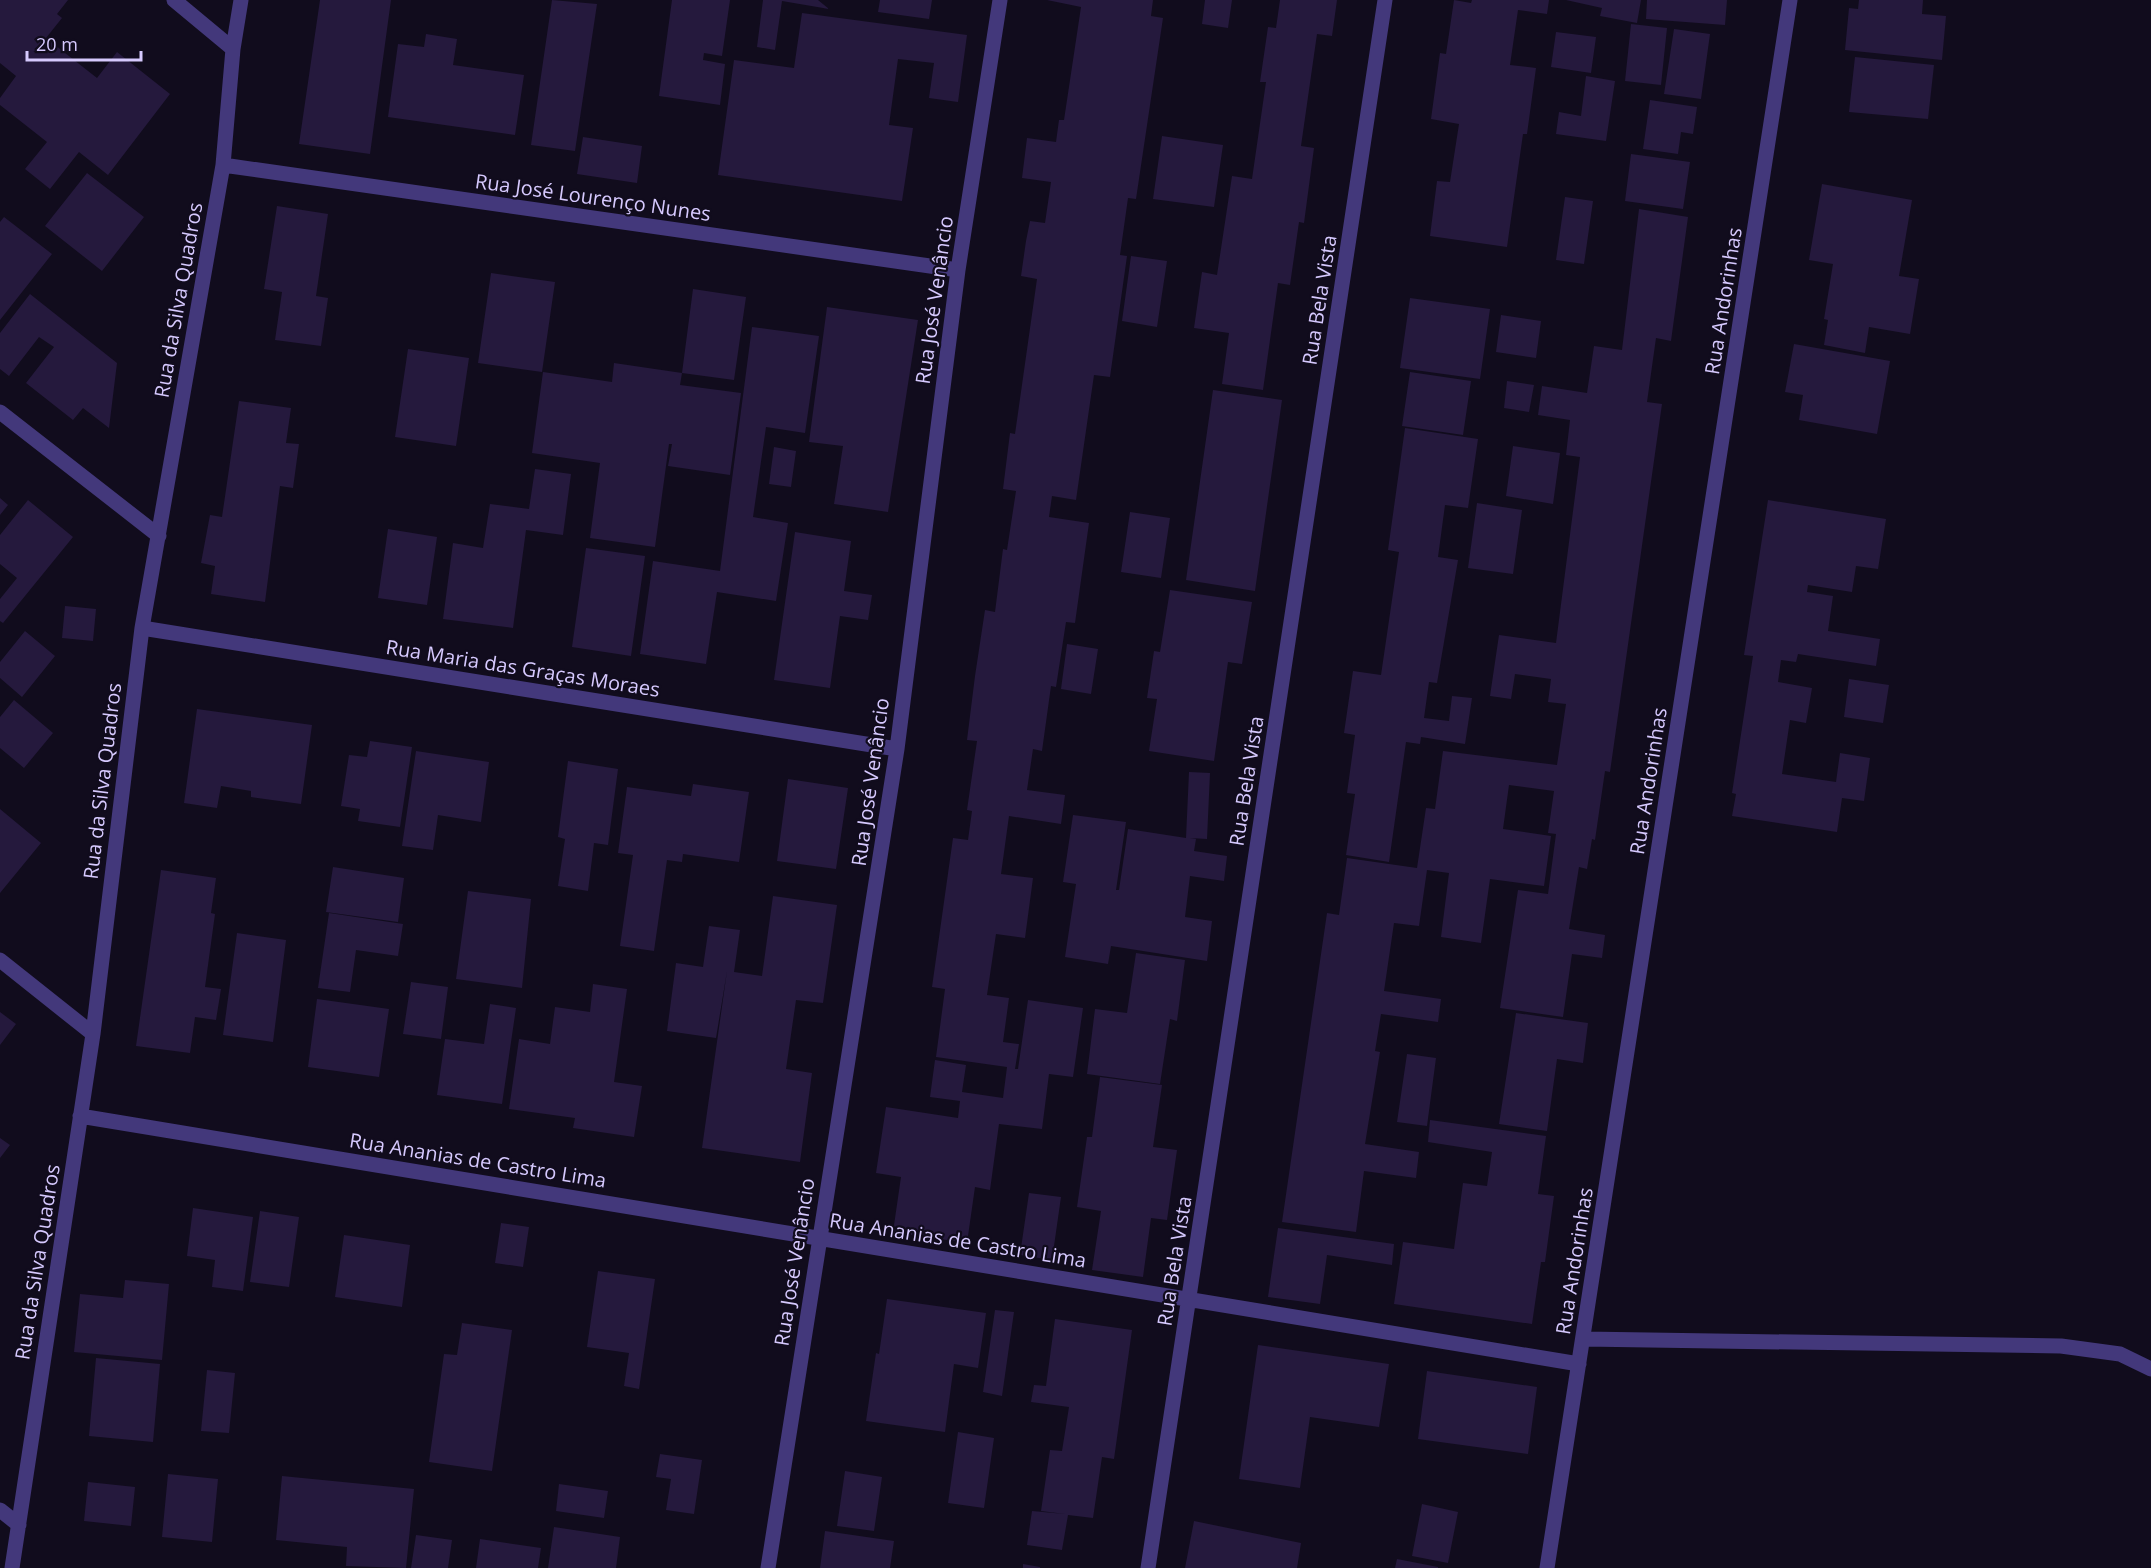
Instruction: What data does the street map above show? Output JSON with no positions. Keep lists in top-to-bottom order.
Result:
{
  "streets": {
    "street": [
      "Rua José Lourenço Nunes",
      "Rua da Silva Quadros",
      "Rua José Venâncio",
      "Rua Bela Vista",
      "Rua Andorinhas",
      "Rua Maria das Graças Moraes",
      "Rua Ananias de Castro Lima"
    ]
  },
  "crossings": [
    ["Rua José Lourenço Nunes", "Rua da Silva Quadros"],
    ["Rua José Lourenço Nunes", "Rua José Venâncio"],
    ["Rua da Silva Quadros", "Rua Maria das Graças Moraes"],
    ["Rua da Silva Quadros", "Rua Ananias de Castro Lima"],
    ["Rua José Venâncio", "Rua Maria das Graças Moraes"],
    ["Rua José Venâncio", "Rua Ananias de Castro Lima"],
    ["Rua Bela Vista", "Rua Ananias de Castro Lima"],
    ["Rua Andorinhas", "Rua Ananias de Castro Lima"]
  ],
  "scale_bar": "20 m"
}
